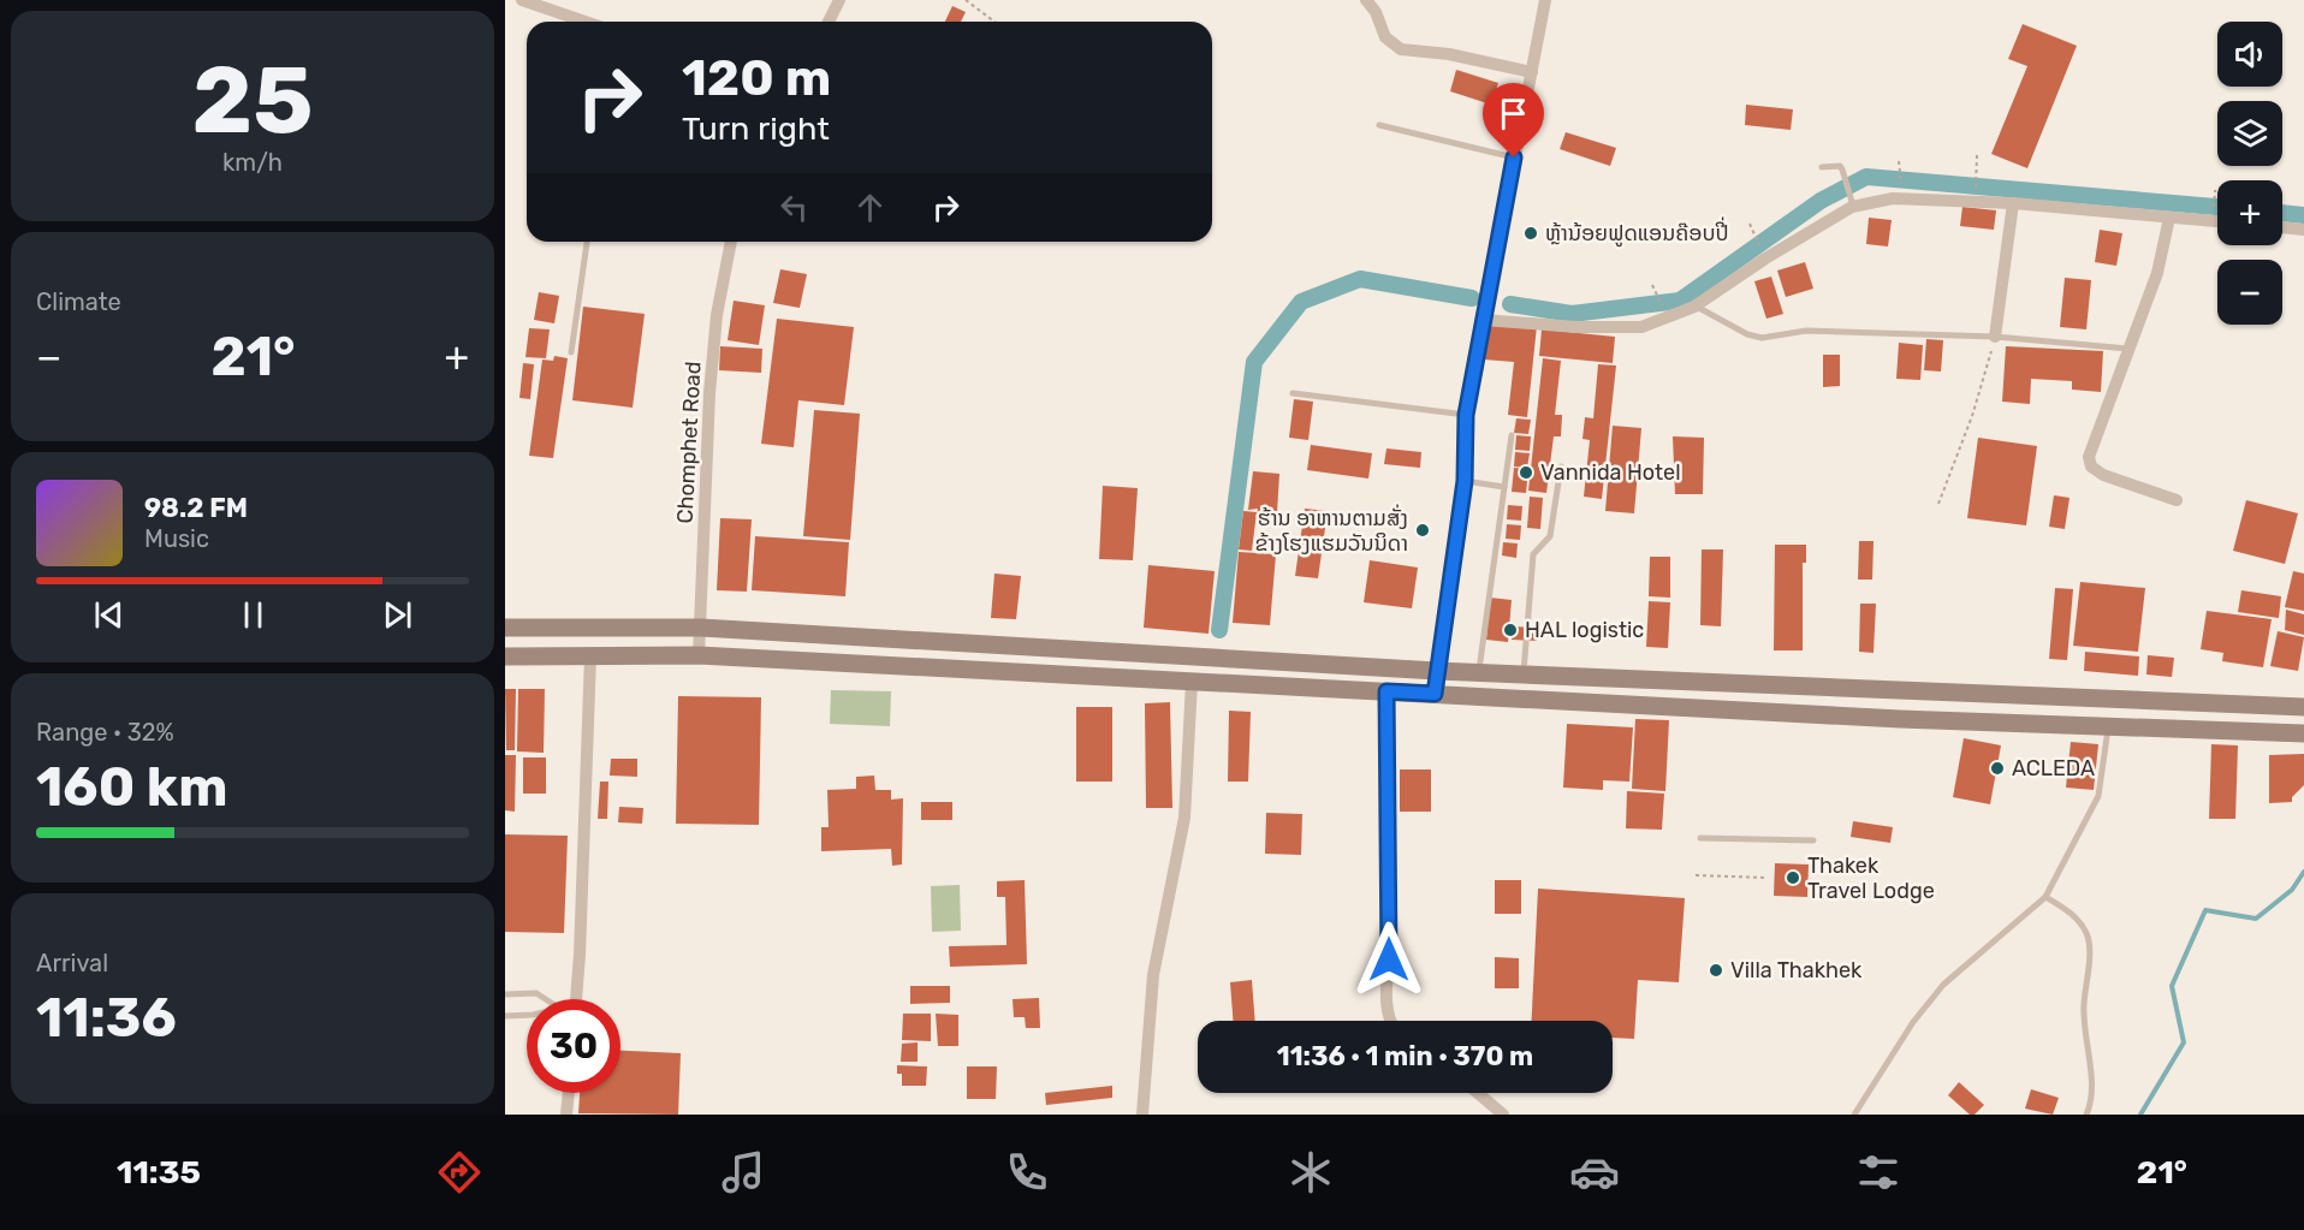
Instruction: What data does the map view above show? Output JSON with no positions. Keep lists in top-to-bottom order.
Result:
{
  "streets": {
    "street": ["Chomphet Road"]
  },
  "places": [
    "ຫຼ້ານ້ອຍຟູດແອນຄ໊ອບປີ່",
    "Vannida Hotel",
    "ຮ້ານ ອາຫານຕາມສັ່ງ ຂ້າງໂຮງແຮມວັນນິດາ",
    "HAL logistic",
    "ACLEDA",
    "Thakek Travel Lodge",
    "Villa Thakhek"
  ],
  "page": {
    "tile": [
      ["25", "km/h"],
      "Climate",
      ["Range · 32%", "160 km"],
      ["Arrival", "11:36"]
    ],
    "map_buttons": ["+", "−"],
    "turn": ["120 m", "Turn right"],
    "heat": ["−", "21°", "+"],
    "song": ["98.2 FM", "Music"],
    "limit": "30",
    "trip": "11:36 · 1 min · 370 m",
    "tabs": ["11:35", "21°"]
  }
}
